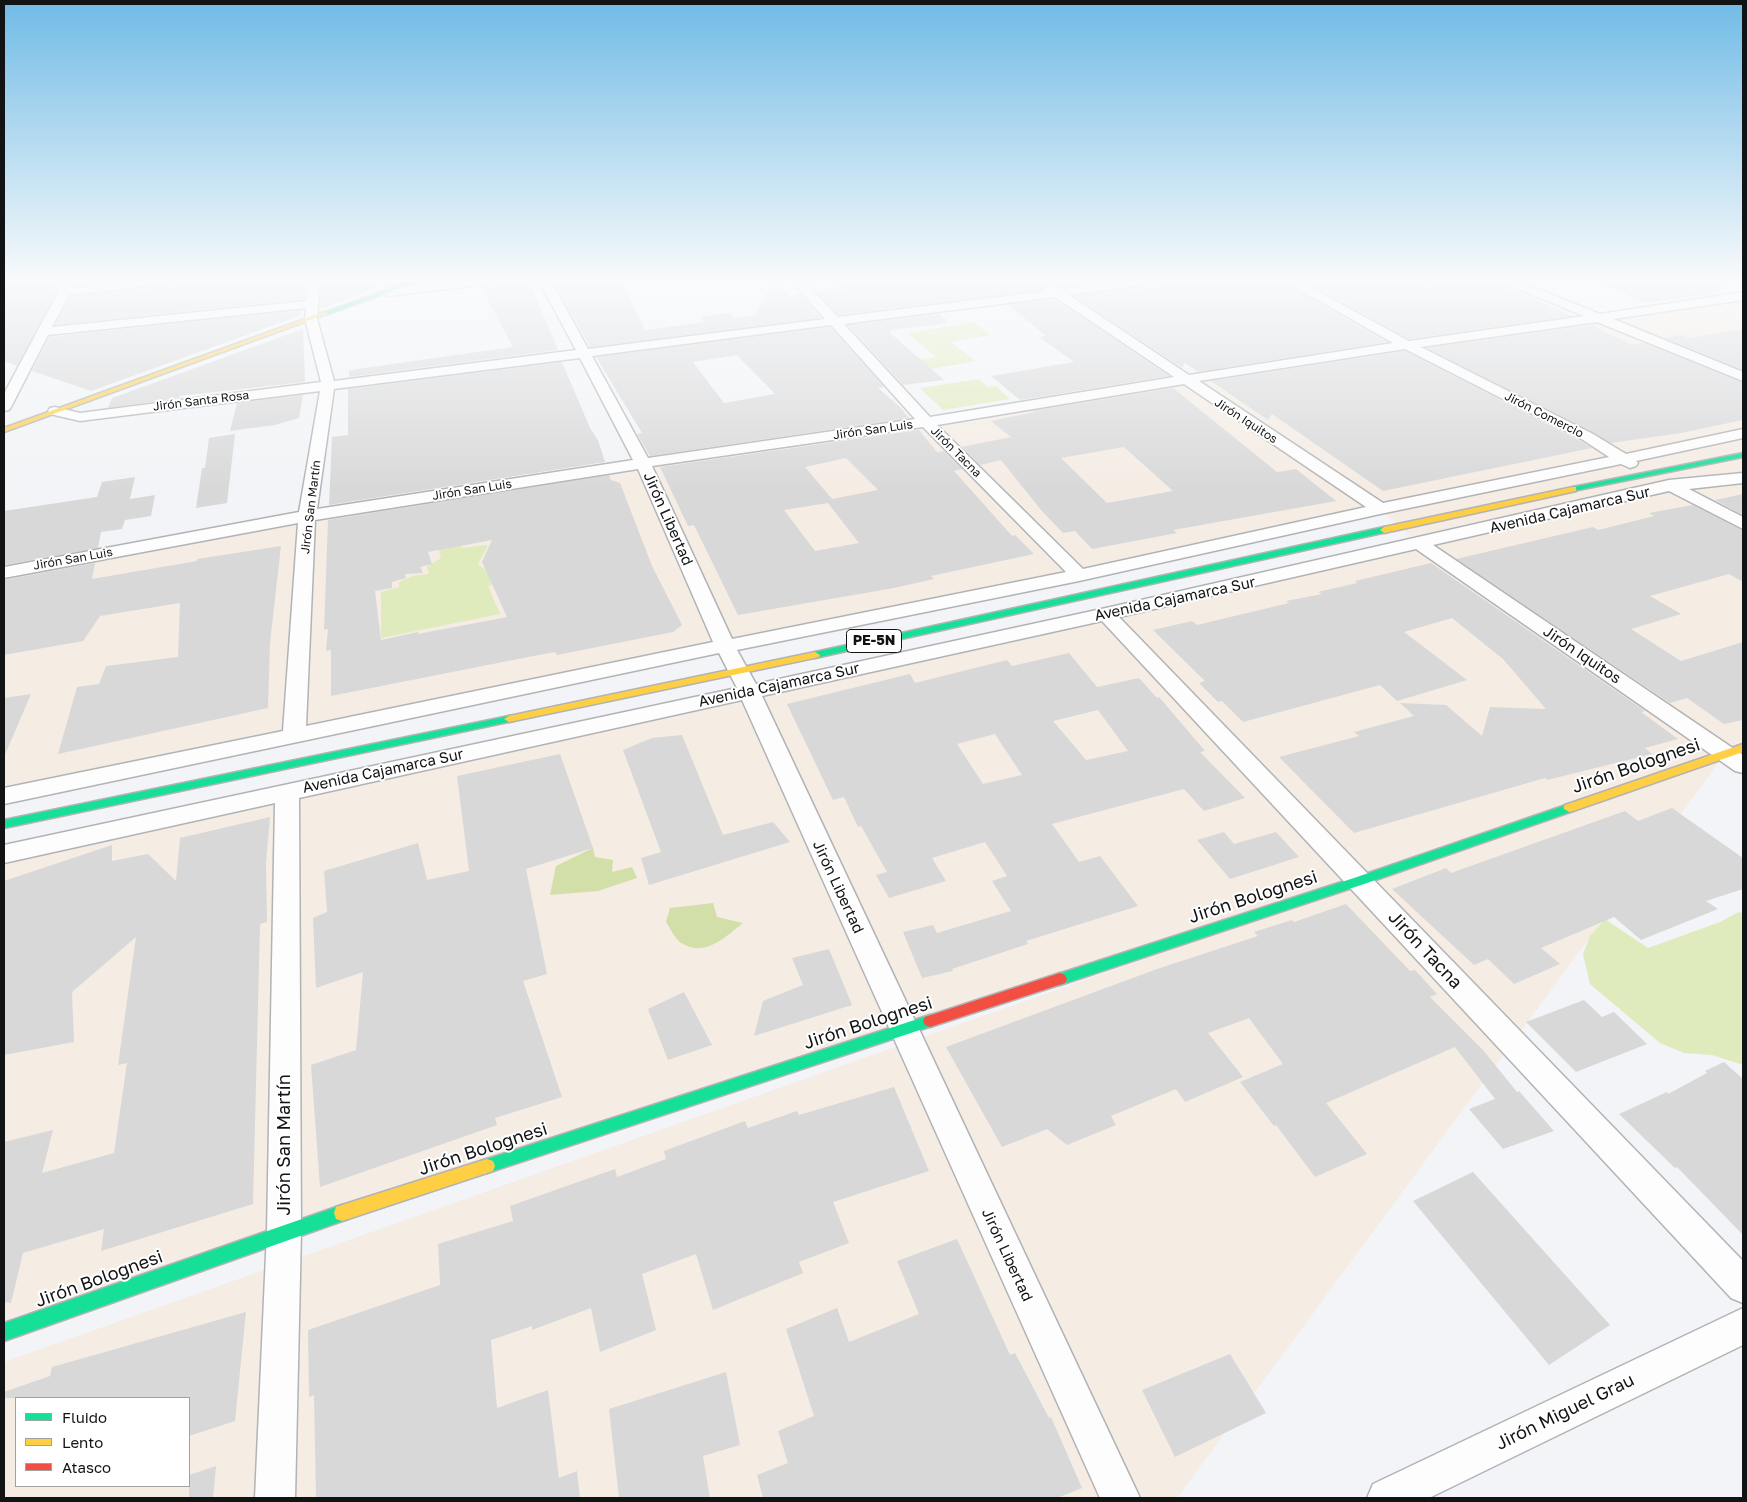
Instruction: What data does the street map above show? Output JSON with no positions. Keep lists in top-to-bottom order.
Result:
{
  "streets": {
    "main road": ["PE-5N", "Jirón Bolognesi"],
    "street": [
      "Jirón Santa Rosa",
      "Jirón Comercio",
      "Jirón Iquitos",
      "Jirón San Luis",
      "Jirón Tacna",
      "Jirón San Martín",
      "Avenida Cajamarca Sur",
      "Jirón Libertad",
      "Jirón Miguel Grau"
    ]
  },
  "crossings": [
    ["Jirón Santa Rosa", "Jirón San Martín"],
    ["Jirón Santa Rosa", "Jirón Libertad"],
    ["Jirón Comercio", "Avenida Cajamarca Sur"],
    ["Jirón Comercio", "PE-5N"],
    ["Jirón Iquitos", "Jirón San Luis"],
    ["Jirón Iquitos", "Avenida Cajamarca Sur"],
    ["Jirón Iquitos", "Jirón Bolognesi"],
    ["Jirón San Luis", "Jirón Tacna"],
    ["Jirón San Luis", "Jirón San Martín"],
    ["Jirón San Luis", "Jirón Libertad"],
    ["Jirón Tacna", "Avenida Cajamarca Sur"],
    ["Jirón Tacna", "Jirón Bolognesi"],
    ["Jirón San Martín", "Avenida Cajamarca Sur"],
    ["Jirón San Martín", "Jirón Bolognesi"],
    ["Avenida Cajamarca Sur", "Jirón Libertad"],
    ["Avenida Cajamarca Sur", "PE-5N"],
    ["Jirón Libertad", "PE-5N"],
    ["Jirón Libertad", "Jirón Bolognesi"]
  ],
  "legend": ["Fluido", "Lento", "Atasco"]
}
